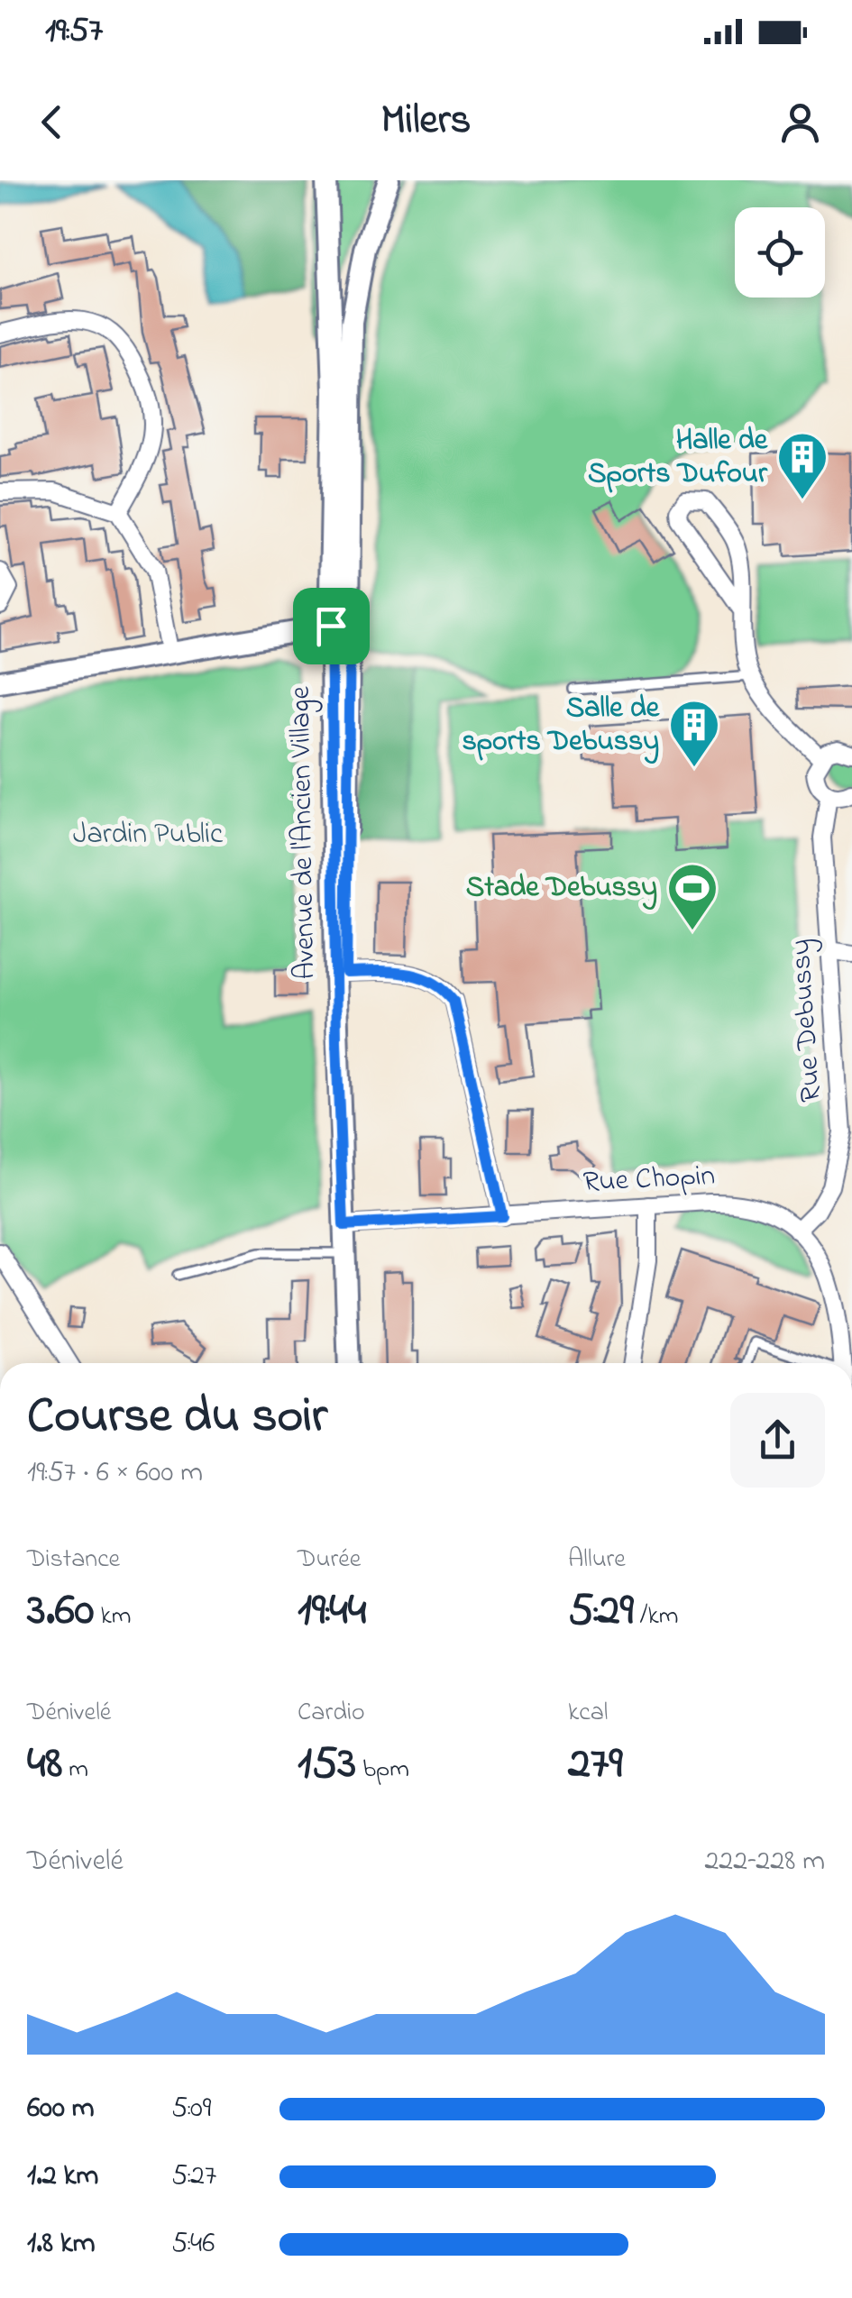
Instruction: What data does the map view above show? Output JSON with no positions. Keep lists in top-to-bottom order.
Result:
{
  "streets": {
    "street": ["Avenue de l'Ancien Village", "Rue Debussy", "Rue Chopin"]
  },
  "crossings": [
    ["Avenue de l'Ancien Village", "Rue Chopin"],
    ["Rue Debussy", "Rue Chopin"]
  ],
  "parks": ["Jardin Public"],
  "places": {
    "building": ["Halle de Sports Dufour", "Salle de sports Debussy"],
    "sports": ["Stade Debussy"]
  },
  "page": {
    "status": "19:57",
    "header": "Milers",
    "heading": ["Course du soir", "19:57 · 6 × 600 m"],
    "stats": [
      ["Distance", "3.60 km"],
      ["Durée", "19:44"],
      ["Allure", "5:29 /km"],
      ["Dénivelé", "48 m"],
      ["Cardio", "153 bpm"],
      ["kcal", "279"]
    ],
    "chart": ["Dénivelé", "222–228 m"],
    "list": [
      {
        "name": "600 m",
        "note": "5:09"
      },
      {
        "name": "1.2 km",
        "note": "5:27"
      },
      {
        "name": "1.8 km",
        "note": "5:46"
      }
    ]
  }
}
